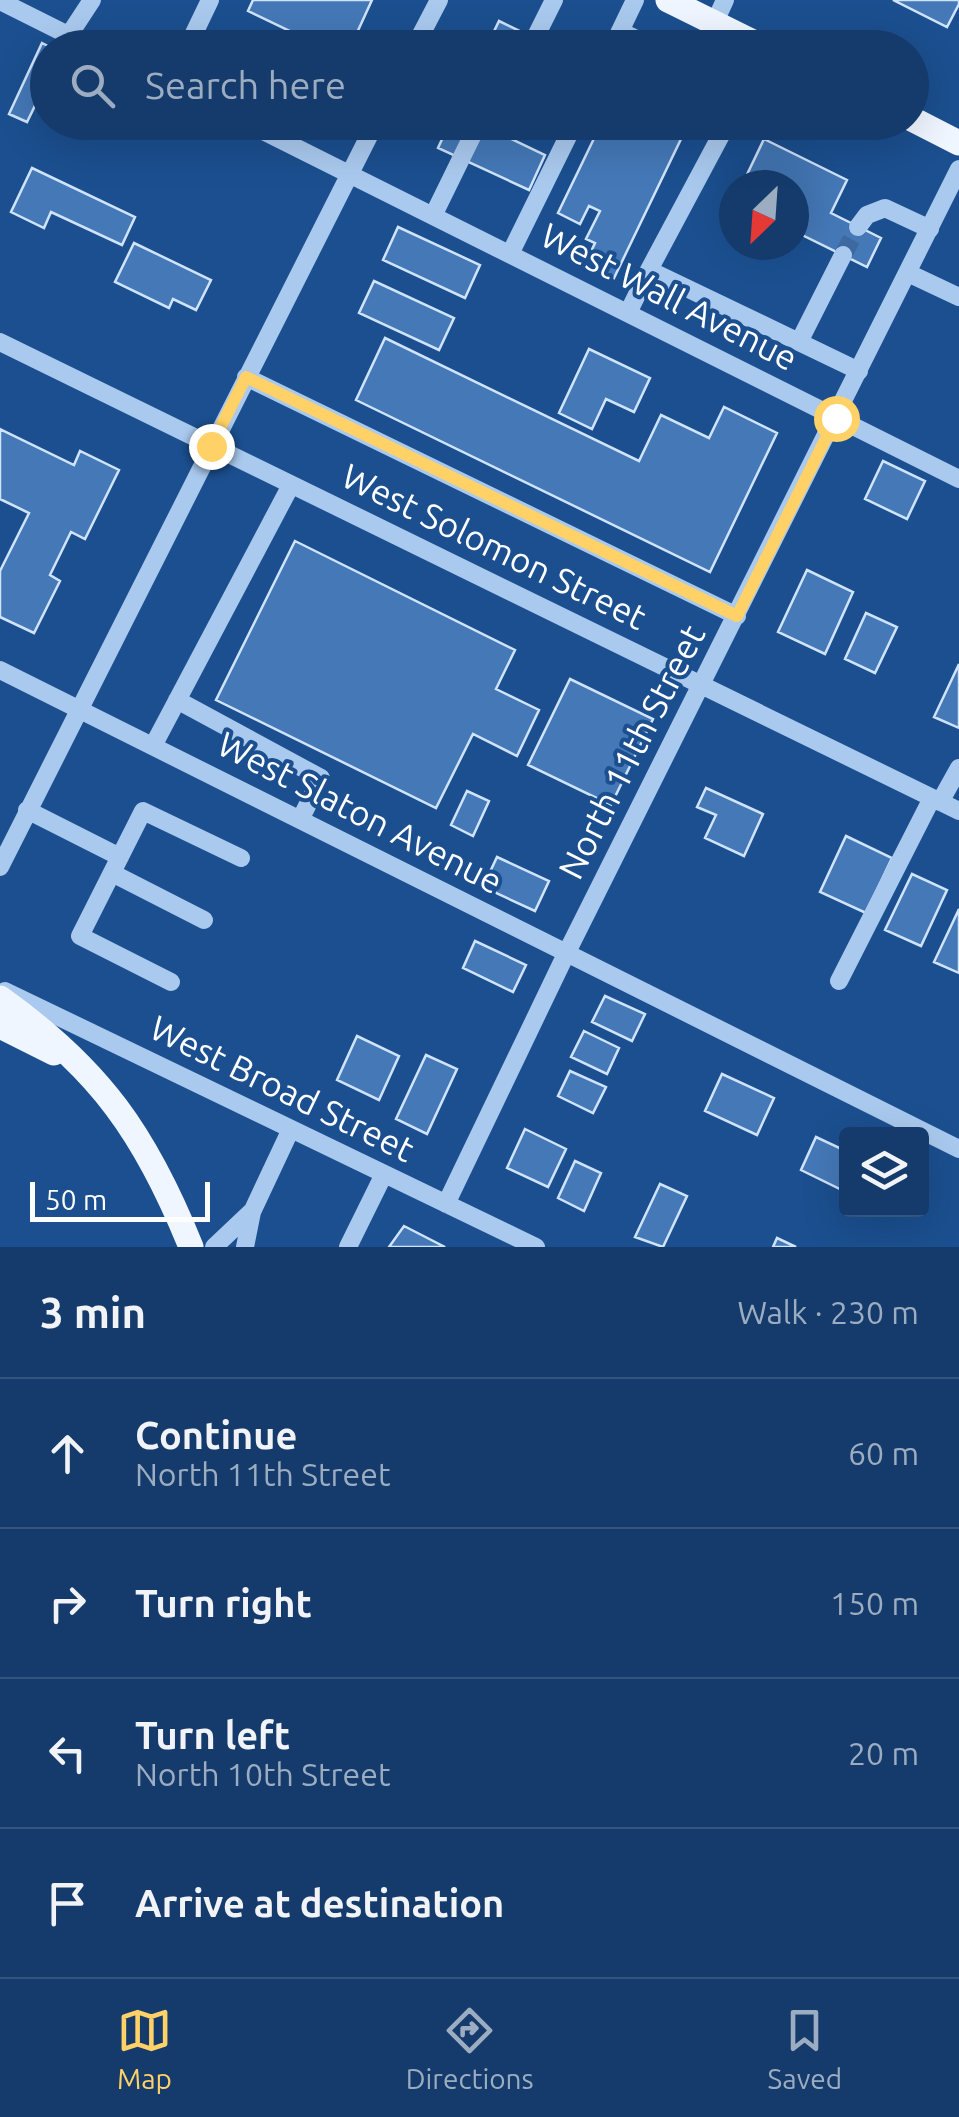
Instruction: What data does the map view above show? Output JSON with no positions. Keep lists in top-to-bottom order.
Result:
{
  "streets": {
    "street": [
      "West Wall Avenue",
      "West Solomon Street",
      "North 11th Street",
      "West Slaton Avenue",
      "West Broad Street"
    ]
  },
  "crossings": [
    ["West Wall Avenue", "North 11th Street"],
    ["West Solomon Street", "North 11th Street"],
    ["North 11th Street", "West Slaton Avenue"],
    ["North 11th Street", "West Broad Street"]
  ],
  "scale_bar": "50 m",
  "north": "bottom left",
  "page": {
    "search": "Search here",
    "scale": "50 m",
    "heading": ["3 min", "Walk · 230 m"],
    "list": [
      ["Continue", "North 11th Street", "60 m"],
      ["Turn right", "150 m"],
      ["Turn left", "North 10th Street", "20 m"],
      "Arrive at destination"
    ],
    "nav": ["Map", "Directions", "Saved"]
  }
}
